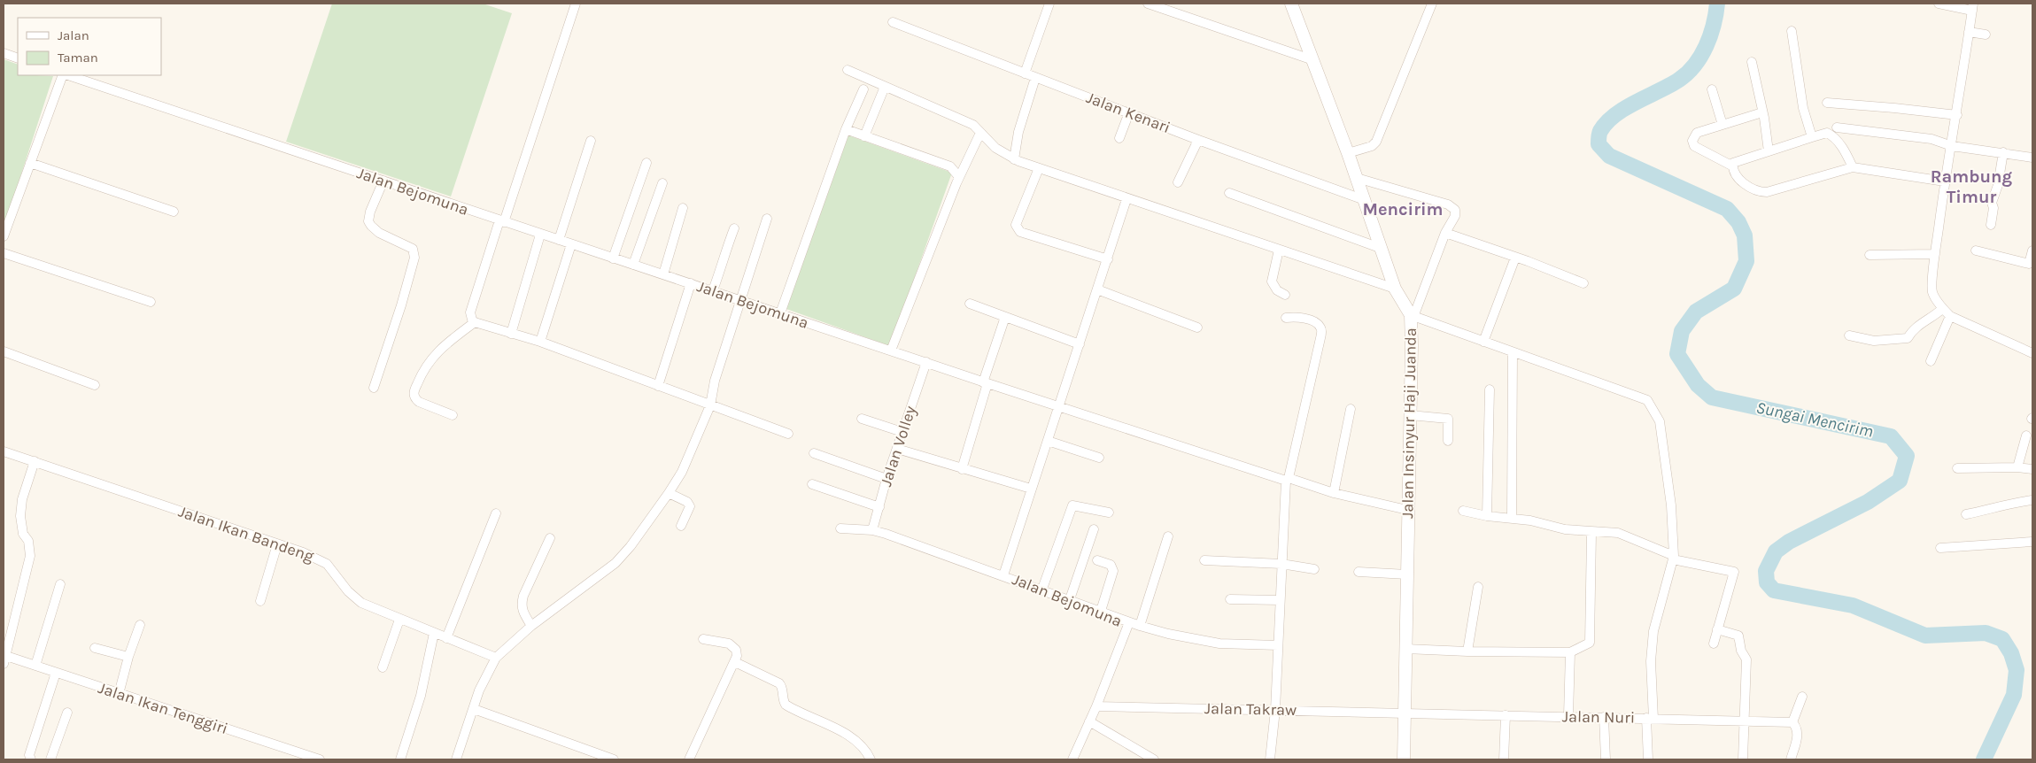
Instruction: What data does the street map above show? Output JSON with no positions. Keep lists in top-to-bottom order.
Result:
{
  "streets": {
    "street": [
      "Jalan Kenari",
      "Jalan Bejomuna",
      "Jalan Insinyur Haji Juanda",
      "Jalan Volley",
      "Jalan Ikan Bandeng",
      "Jalan Ikan Tenggiri",
      "Jalan Takraw",
      "Jalan Nuri"
    ]
  },
  "crossings": [
    ["Jalan Kenari", "Jalan Insinyur Haji Juanda"],
    ["Jalan Bejomuna", "Jalan Volley"],
    ["Jalan Bejomuna", "Jalan Takraw"],
    ["Jalan Insinyur Haji Juanda", "Jalan Takraw"],
    ["Jalan Insinyur Haji Juanda", "Jalan Nuri"],
    ["Jalan Takraw", "Jalan Nuri"]
  ],
  "districts": ["Rambung Timur", "Mencirim"],
  "water": ["Sungai Mencirim"],
  "legend": ["Jalan", "Taman"]
}
